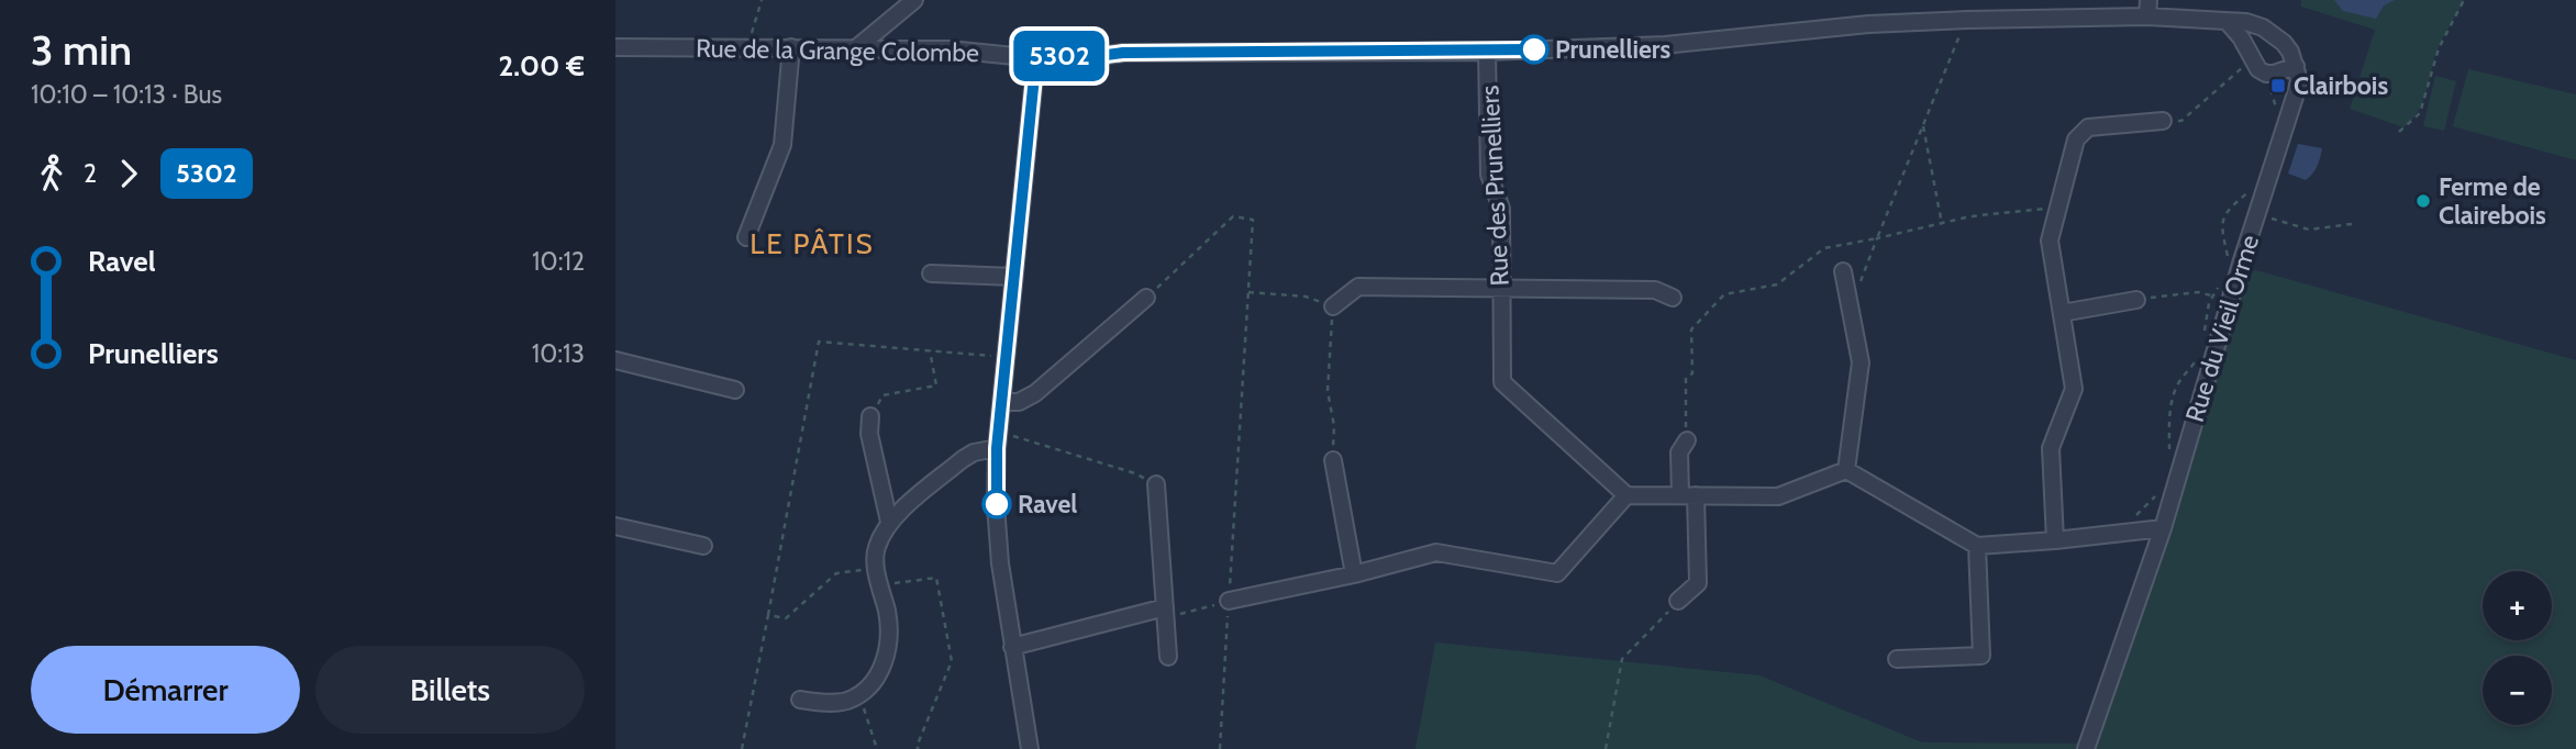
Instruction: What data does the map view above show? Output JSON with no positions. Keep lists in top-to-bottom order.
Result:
{
  "streets": {
    "street": ["Rue de la Grange Colombe", "Rue des Prunelliers", "Rue du Vieil Orme"]
  },
  "crossings": [
    ["Rue de la Grange Colombe", "Rue des Prunelliers"]
  ],
  "districts": ["LE PÂTIS"],
  "places": {
    "other": ["Prunelliers", "Ferme de Clairebois", "Ravel"],
    "transit": ["Clairbois"]
  },
  "lines": ["bus line 5302"],
  "page": {
    "heading": ["3 min", "10:10 – 10:13 · Bus", "2.00 €"],
    "on_map": "5302",
    "legs": ["2", "5302"],
    "list": [
      {
        "name": "Ravel",
        "value": "10:12"
      },
      {
        "name": "Prunelliers",
        "value": "10:13"
      }
    ],
    "map_buttons": ["+", "−"],
    "buttons": ["Démarrer", "Billets"]
  }
}
